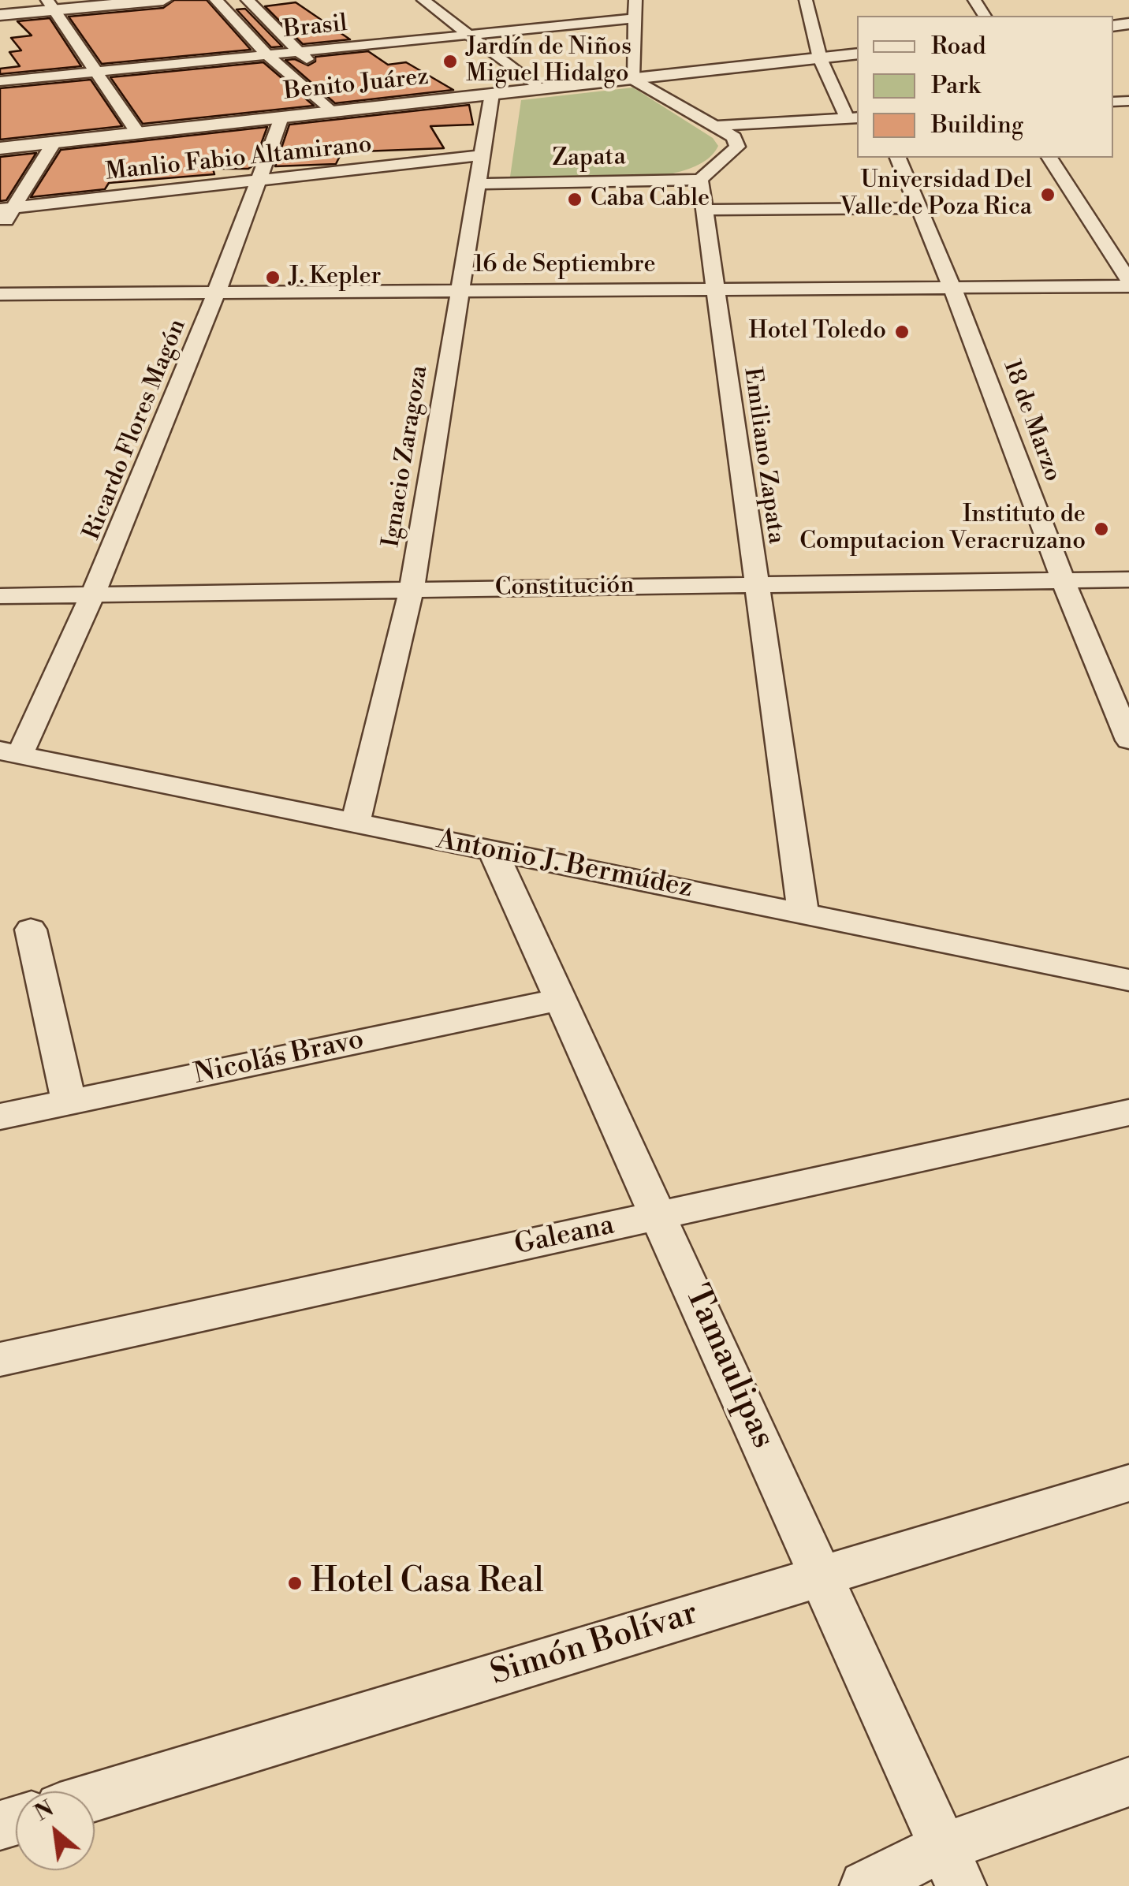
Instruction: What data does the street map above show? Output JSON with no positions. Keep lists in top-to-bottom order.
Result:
{
  "streets": {
    "street": [
      "Brasil",
      "Benito Juárez",
      "Zapata",
      "Manlio Fabio Altamirano",
      "16 de Septiembre",
      "18 de Marzo",
      "Ricardo Flores Magón",
      "Emiliano Zapata",
      "Ignacio Zaragoza",
      "Constitución",
      "Antonio J. Bermúdez",
      "Nicolás Bravo",
      "Galeana",
      "Tamaulipas",
      "Simón Bolívar"
    ]
  },
  "crossings": [
    ["Benito Juárez", "Ricardo Flores Magón"],
    ["Benito Juárez", "Ignacio Zaragoza"],
    ["Zapata", "Emiliano Zapata"],
    ["Zapata", "Ignacio Zaragoza"],
    ["Manlio Fabio Altamirano", "Ricardo Flores Magón"],
    ["Manlio Fabio Altamirano", "Ignacio Zaragoza"],
    ["16 de Septiembre", "18 de Marzo"],
    ["16 de Septiembre", "Ricardo Flores Magón"],
    ["16 de Septiembre", "Emiliano Zapata"],
    ["16 de Septiembre", "Ignacio Zaragoza"],
    ["18 de Marzo", "Constitución"],
    ["Ricardo Flores Magón", "Constitución"],
    ["Ricardo Flores Magón", "Antonio J. Bermúdez"],
    ["Emiliano Zapata", "Constitución"],
    ["Emiliano Zapata", "Antonio J. Bermúdez"],
    ["Ignacio Zaragoza", "Constitución"],
    ["Ignacio Zaragoza", "Antonio J. Bermúdez"],
    ["Antonio J. Bermúdez", "Tamaulipas"],
    ["Nicolás Bravo", "Tamaulipas"],
    ["Galeana", "Tamaulipas"],
    ["Tamaulipas", "Simón Bolívar"]
  ],
  "places": [
    "Jardín de Niños Miguel Hidalgo",
    "Universidad Del Valle de Poza Rica",
    "Caba Cable",
    "J. Kepler",
    "Hotel Toledo",
    "Instituto de Computacion Veracruzano",
    "Hotel Casa Real"
  ],
  "legend": ["Road", "Park", "Building"],
  "north": "top left"
}
